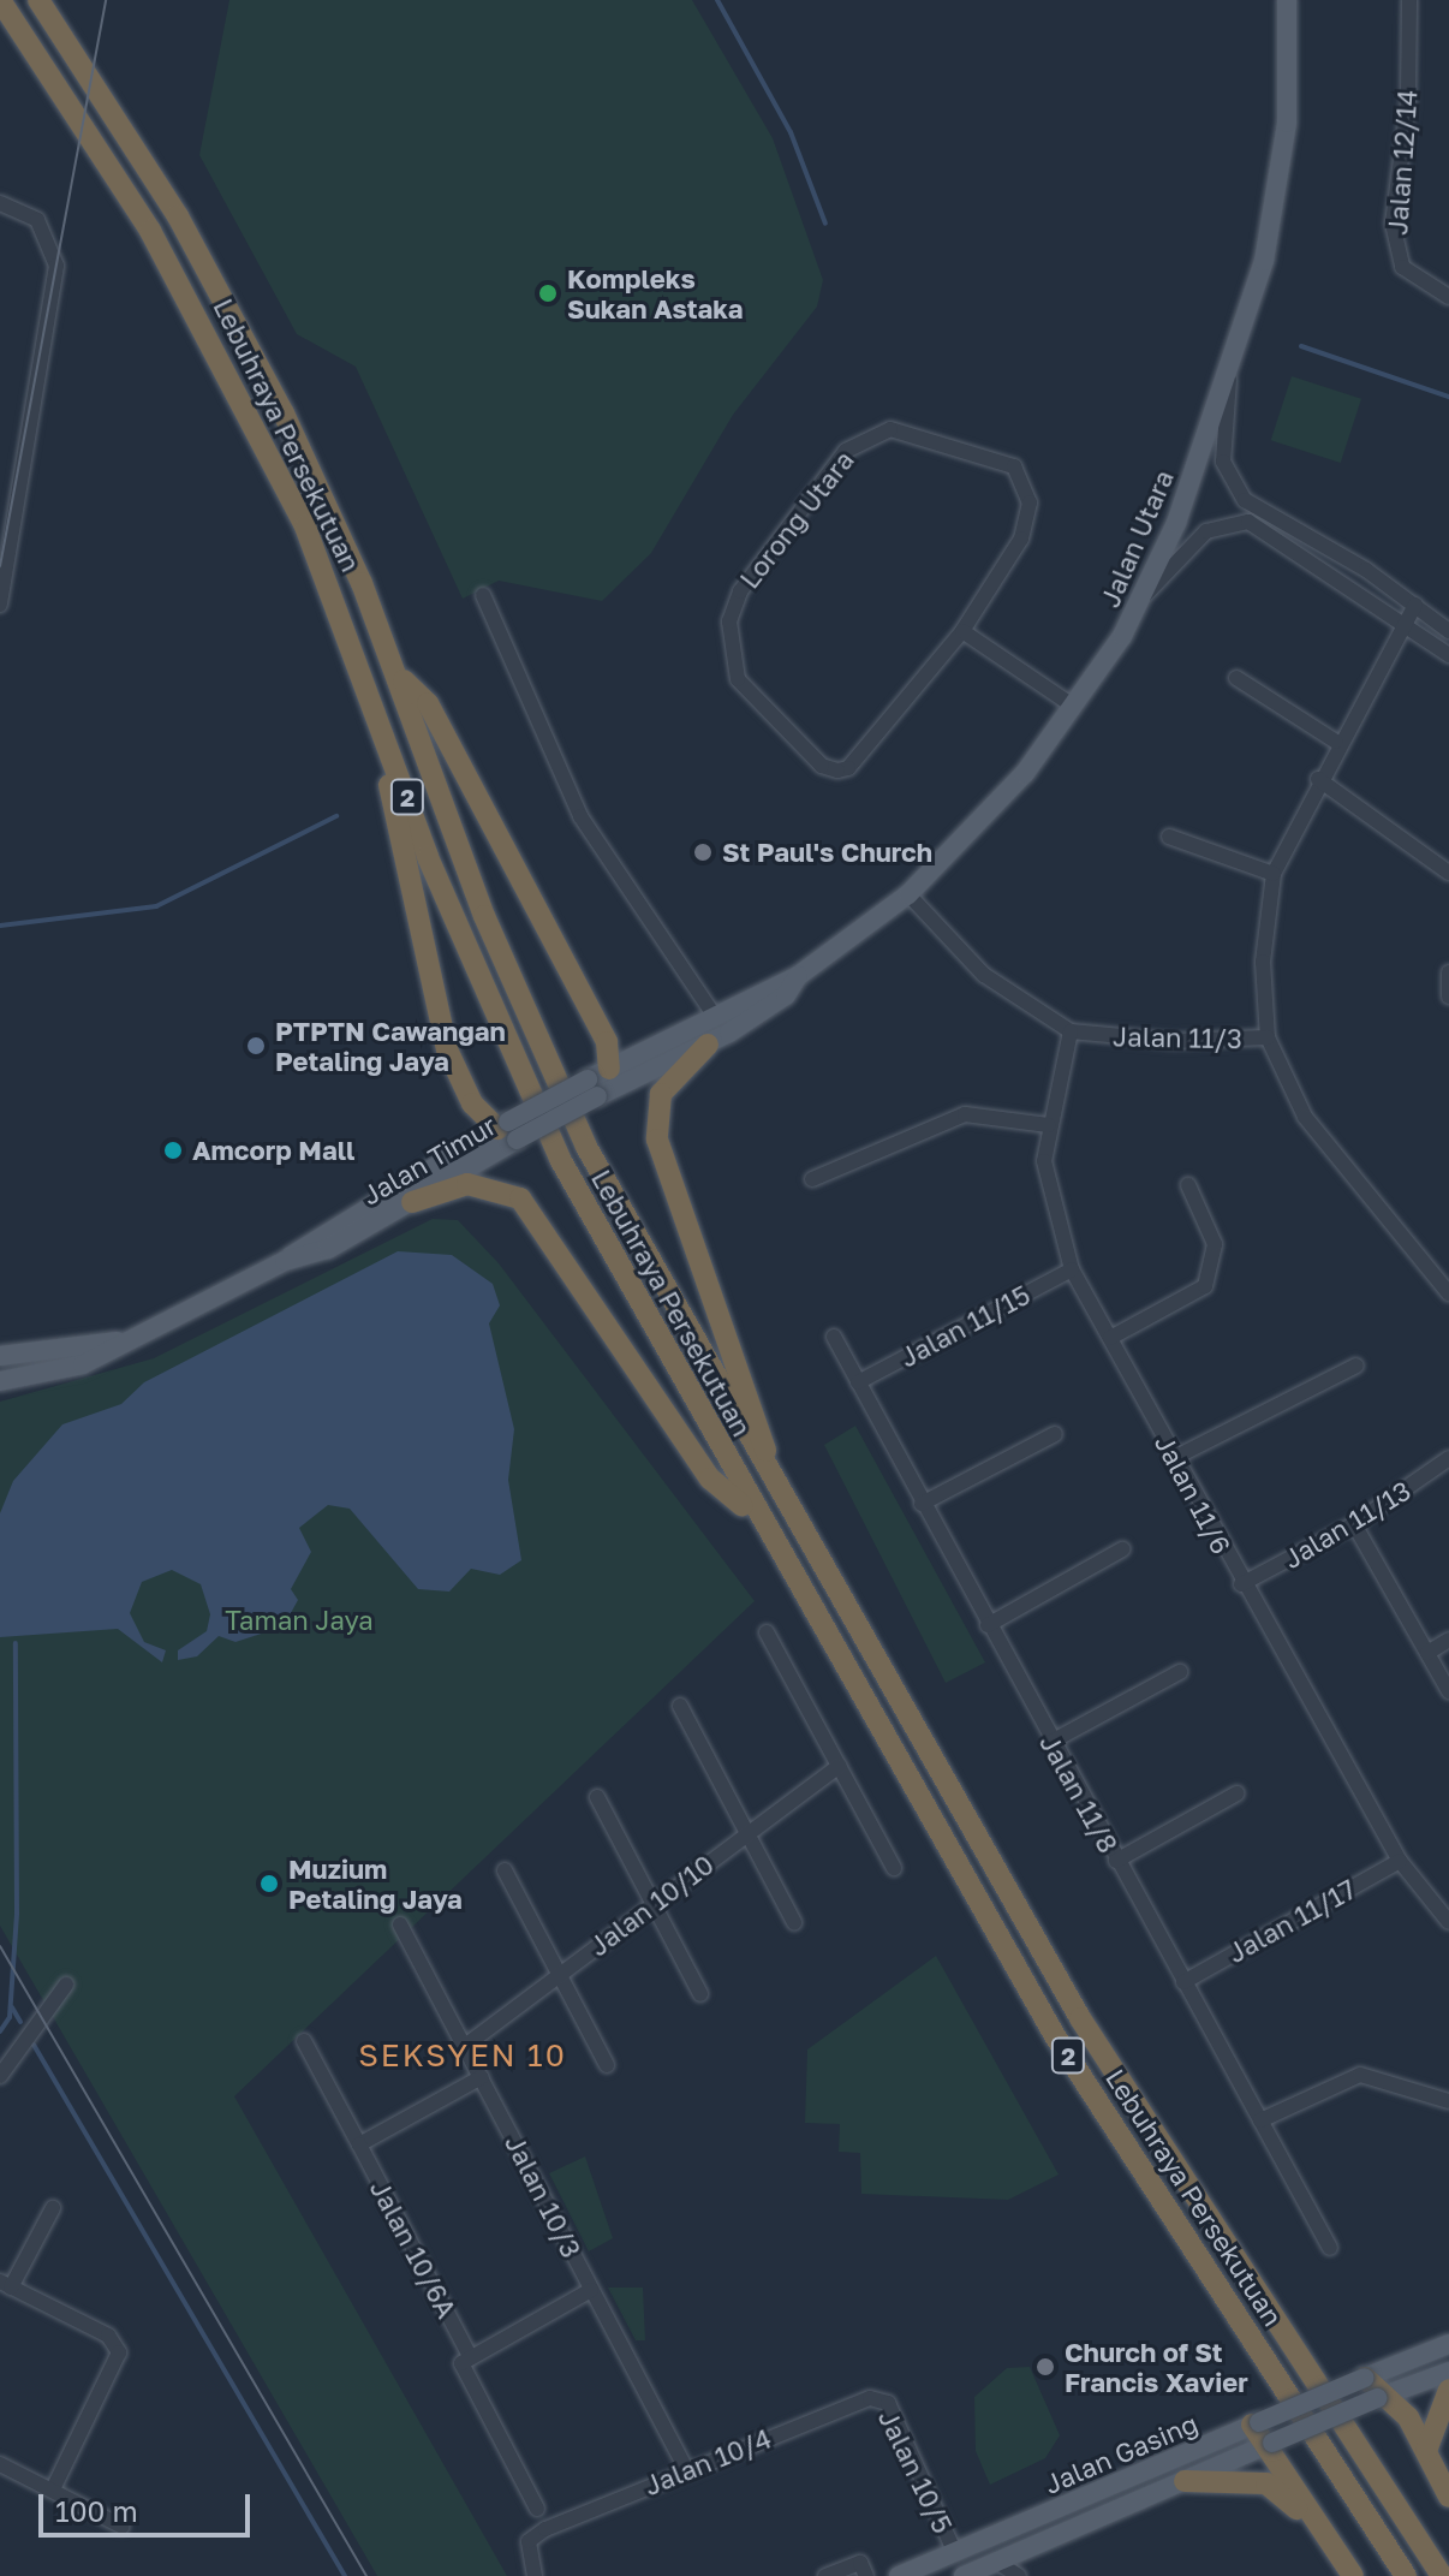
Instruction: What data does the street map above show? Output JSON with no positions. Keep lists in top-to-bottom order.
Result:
{
  "streets": {
    "highway": ["Lebuhraya Persekutuan", "2"],
    "main road": ["Jalan Utara", "Jalan Timur", "Jalan Gasing"],
    "street": [
      "Jalan 12/14",
      "Lorong Utara",
      "Jalan 11/3",
      "Jalan 11/15",
      "Jalan 11/6",
      "Jalan 11/13",
      "Jalan 11/8",
      "Jalan 10/10",
      "Jalan 11/17",
      "Jalan 10/3",
      "Jalan 10/6A",
      "Jalan 10/4",
      "Jalan 10/5"
    ]
  },
  "crossings": [
    ["Jalan Utara", "Jalan 11/3"],
    ["Jalan Utara", "Jalan Timur"],
    ["Jalan 11/3", "Jalan 11/6"],
    ["Jalan 11/15", "Jalan 11/6"],
    ["Jalan 11/15", "Jalan 11/8"],
    ["Jalan 11/6", "Jalan 11/13"],
    ["Jalan 11/6", "Jalan 11/17"],
    ["Jalan 11/8", "Jalan 11/17"],
    ["Jalan 10/10", "Jalan 10/3"],
    ["Jalan 10/3", "Jalan 10/4"],
    ["Jalan Gasing", "Jalan 10/5"],
    ["Jalan 10/4", "Jalan 10/5"]
  ],
  "districts": ["SEKSYEN 10"],
  "parks": ["Taman Jaya"],
  "places": [
    "Kompleks Sukan Astaka",
    "St Paul's Church",
    "PTPTN Cawangan Petaling Jaya",
    "Amcorp Mall",
    "Muzium Petaling Jaya",
    "Church of St Francis Xavier"
  ],
  "scale_bar": "100 m"
}
